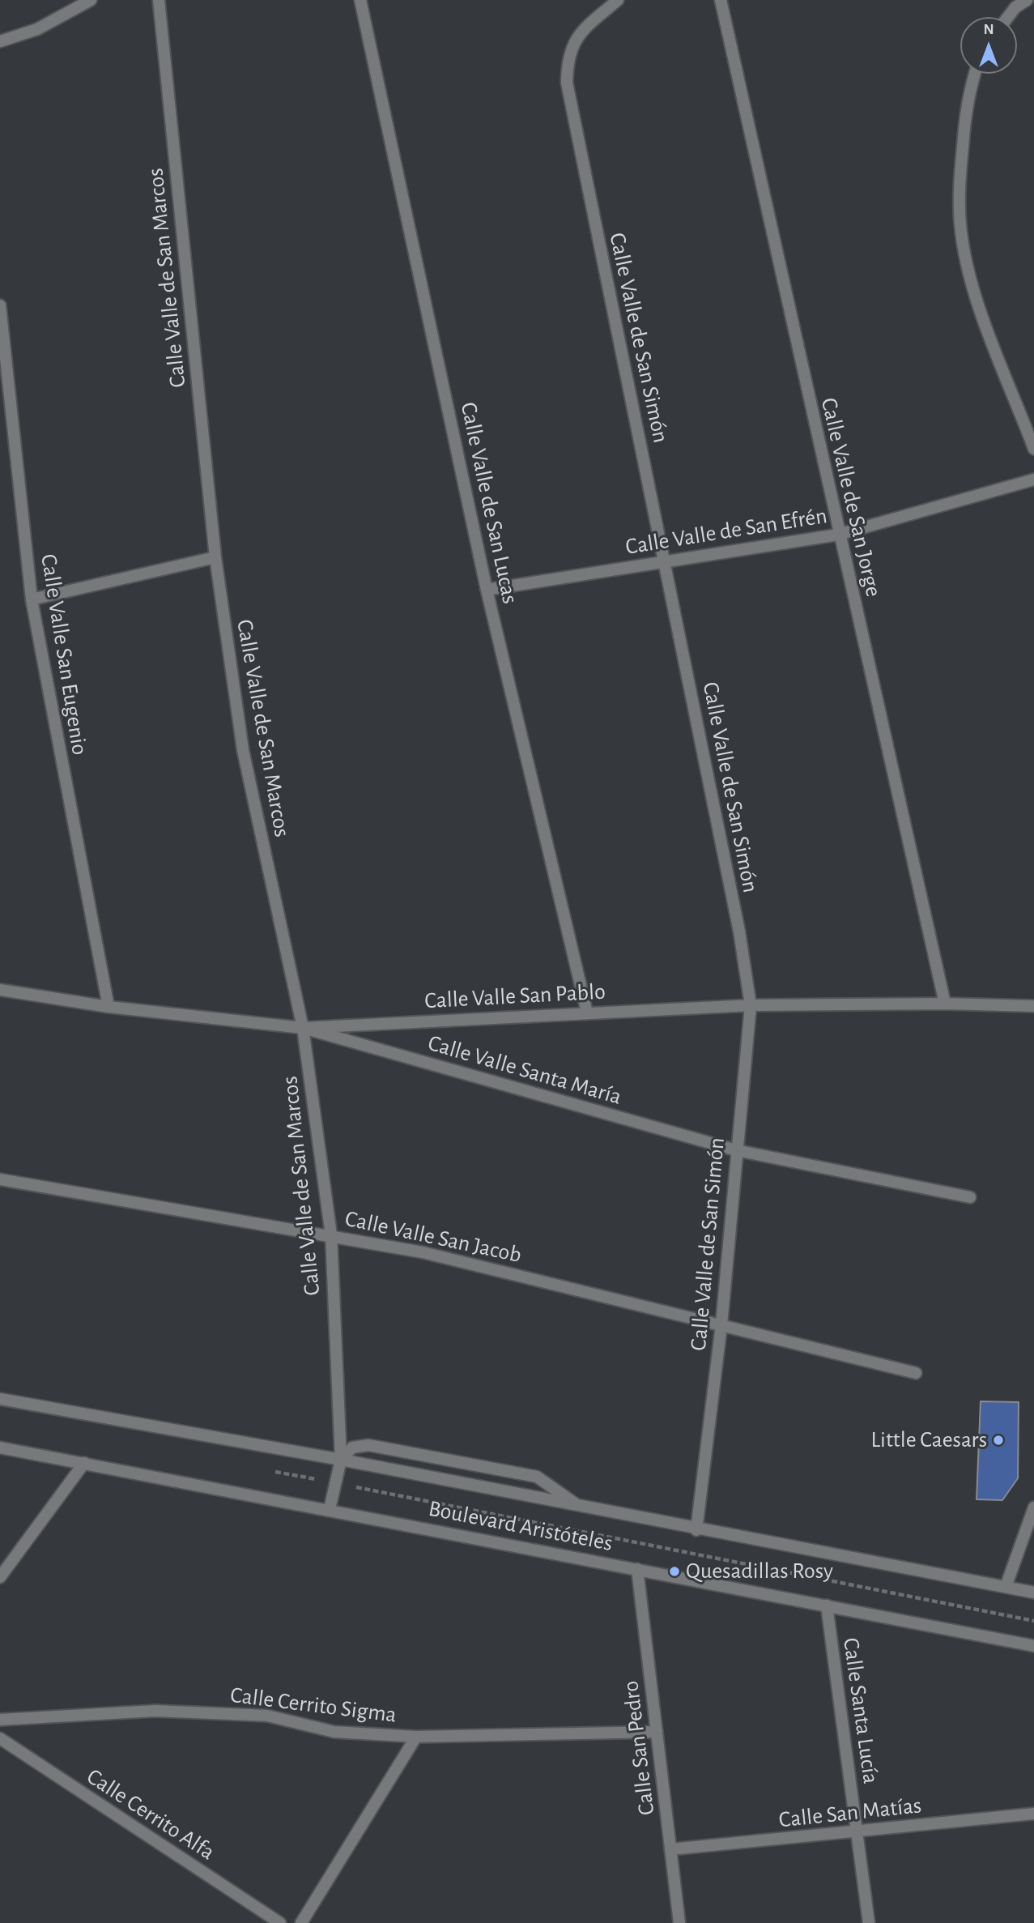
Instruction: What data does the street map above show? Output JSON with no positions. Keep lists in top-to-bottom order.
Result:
{
  "streets": {
    "street": [
      "Calle Valle de San Marcos",
      "Calle Valle de San Simón",
      "Calle Valle de San Jorge",
      "Calle Valle de San Lucas",
      "Calle Valle de San Efrén",
      "Calle Valle San Eugenio",
      "Calle Valle San Pablo",
      "Calle Valle Santa María",
      "Calle Valle San Jacob",
      "Boulevard Aristóteles",
      "Calle Cerrito Sigma",
      "Calle Santa Lucía",
      "Calle San Pedro",
      "Calle San Matías",
      "Calle Cerrito Alfa"
    ]
  },
  "crossings": [
    ["Calle Valle de San Marcos", "Calle Valle San Pablo"],
    ["Calle Valle de San Marcos", "Calle Valle Santa María"],
    ["Calle Valle de San Marcos", "Calle Valle San Jacob"],
    ["Calle Valle de San Marcos", "Boulevard Aristóteles"],
    ["Calle Valle de San Simón", "Calle Valle de San Efrén"],
    ["Calle Valle de San Simón", "Calle Valle San Pablo"],
    ["Calle Valle de San Simón", "Calle Valle Santa María"],
    ["Calle Valle de San Simón", "Calle Valle San Jacob"],
    ["Calle Valle de San Simón", "Boulevard Aristóteles"],
    ["Calle Valle de San Jorge", "Calle Valle de San Efrén"],
    ["Calle Valle de San Jorge", "Calle Valle San Pablo"],
    ["Calle Valle de San Lucas", "Calle Valle de San Efrén"],
    ["Calle Valle de San Lucas", "Calle Valle San Pablo"],
    ["Calle Valle San Eugenio", "Calle Valle San Pablo"],
    ["Calle Valle San Pablo", "Calle Valle Santa María"],
    ["Boulevard Aristóteles", "Calle Santa Lucía"],
    ["Boulevard Aristóteles", "Calle San Pedro"],
    ["Calle Cerrito Sigma", "Calle San Pedro"],
    ["Calle Santa Lucía", "Calle San Matías"],
    ["Calle San Pedro", "Calle San Matías"]
  ],
  "places": ["Little Caesars", "Quesadillas Rosy"],
  "north": "top"
}
